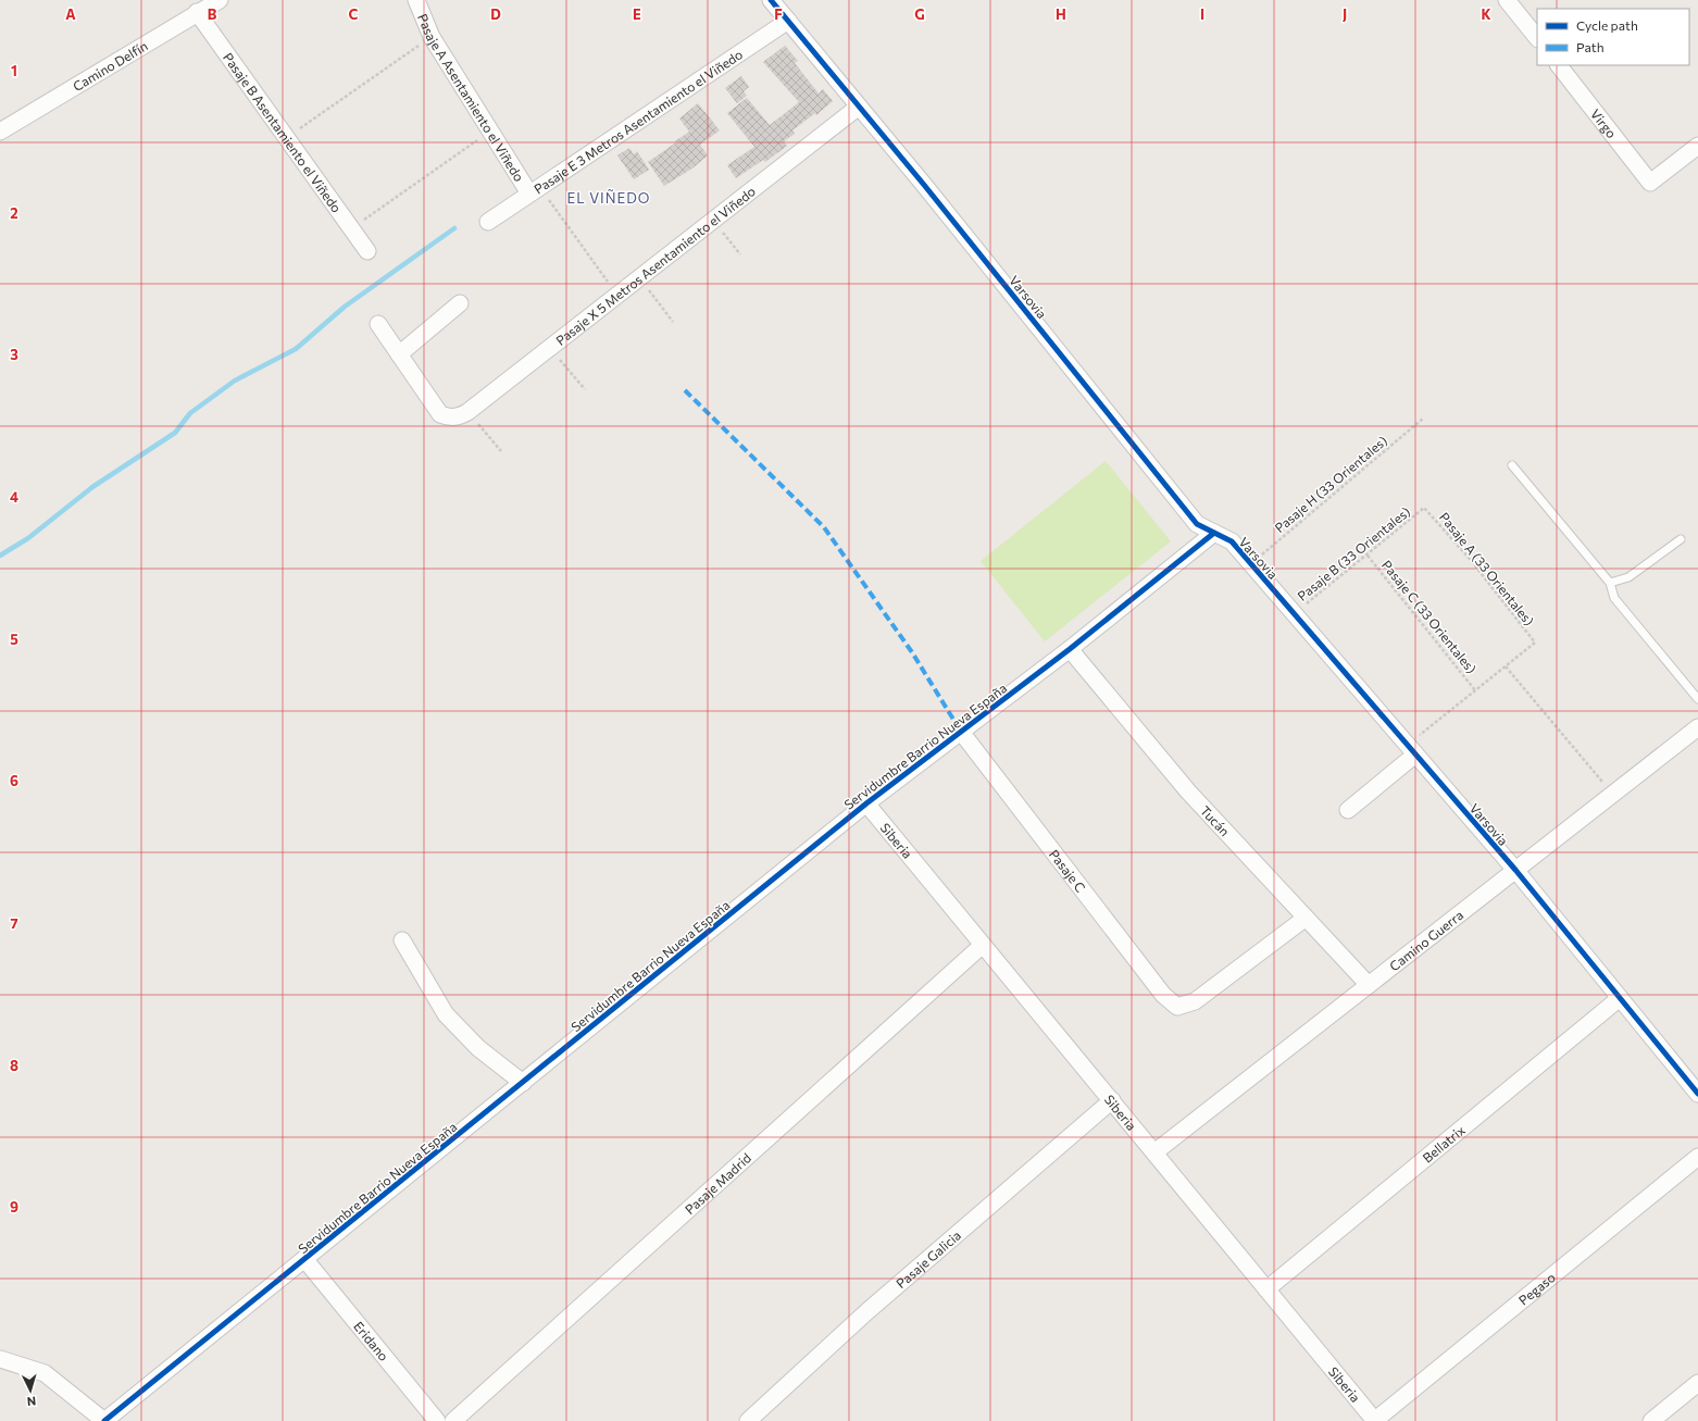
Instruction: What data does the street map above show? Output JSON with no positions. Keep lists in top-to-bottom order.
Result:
{
  "streets": {
    "street": [
      "Camino Delfín",
      "Pasaje A Asentamiento el Viñedo",
      "Pasaje E 3 Metros Asentamiento el Viñedo",
      "Virgo",
      "Pasaje B Asentamiento el Viñedo",
      "Pasaje X 5 Metros Asentamiento el Viñedo",
      "Varsovia",
      "Servidumbre Barrio Nueva España",
      "Tucán",
      "Siberia",
      "Pasaje C",
      "Camino Guerra",
      "Bellatrix",
      "Pasaje Madrid",
      "Pasaje Galicia",
      "Pegaso",
      "Eridano"
    ],
    "path": [
      "Pasaje H (33 Orientales)",
      "Pasaje B (33 Orientales)",
      "Pasaje A (33 Orientales)",
      "Pasaje C (33 Orientales)"
    ]
  },
  "crossings": [
    ["Camino Delfín", "Pasaje B Asentamiento el Viñedo"],
    ["Pasaje A Asentamiento el Viñedo", "Pasaje E 3 Metros Asentamiento el Viñedo"],
    ["Pasaje E 3 Metros Asentamiento el Viñedo", "Varsovia"],
    ["Pasaje X 5 Metros Asentamiento el Viñedo", "Varsovia"],
    ["Varsovia", "Pasaje H (33 Orientales)"],
    ["Varsovia", "Pasaje B (33 Orientales)"],
    ["Varsovia", "Servidumbre Barrio Nueva España"],
    ["Varsovia", "Camino Guerra"],
    ["Varsovia", "Bellatrix"],
    ["Pasaje B (33 Orientales)", "Pasaje A (33 Orientales)"],
    ["Pasaje B (33 Orientales)", "Pasaje C (33 Orientales)"],
    ["Servidumbre Barrio Nueva España", "Tucán"],
    ["Servidumbre Barrio Nueva España", "Siberia"],
    ["Servidumbre Barrio Nueva España", "Pasaje C"],
    ["Servidumbre Barrio Nueva España", "Eridano"],
    ["Tucán", "Pasaje C"],
    ["Tucán", "Camino Guerra"],
    ["Siberia", "Camino Guerra"],
    ["Siberia", "Bellatrix"],
    ["Siberia", "Pasaje Madrid"],
    ["Siberia", "Pasaje Galicia"],
    ["Siberia", "Pegaso"]
  ],
  "districts": ["EL VIÑEDO"],
  "legend": ["Cycle path", "Path"],
  "north": "bottom",
  "grid": {
    "columns": [
      "A",
      "B",
      "C",
      "D",
      "E",
      "F",
      "G",
      "H",
      "I",
      "J",
      "K"
    ],
    "rows": [
      "1",
      "2",
      "3",
      "4",
      "5",
      "6",
      "7",
      "8",
      "9"
    ]
  }
}
